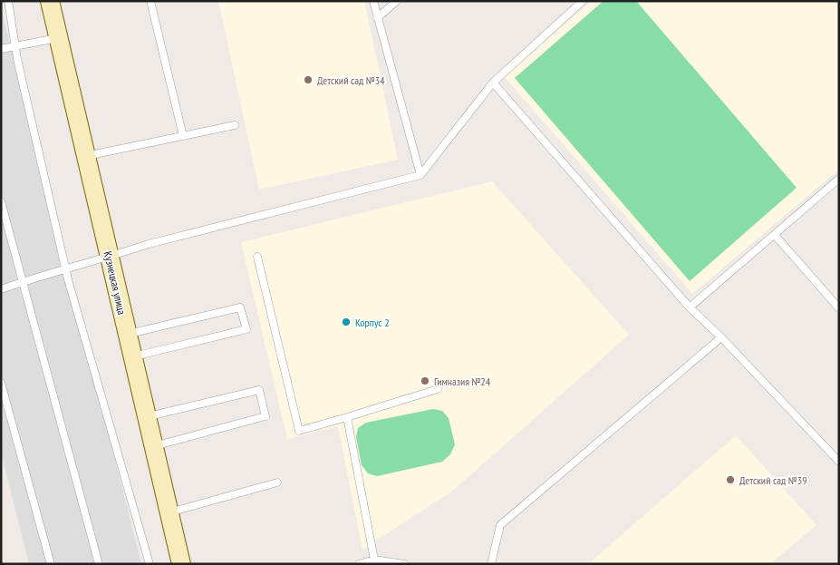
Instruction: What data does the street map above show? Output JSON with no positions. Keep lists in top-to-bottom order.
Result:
{
  "streets": {
    "main road": ["Кузнецкая улица"]
  },
  "places": [
    "Детский сад №34",
    "Корпус 2",
    "Гимназия №24",
    "Детский сад №39"
  ]
}
